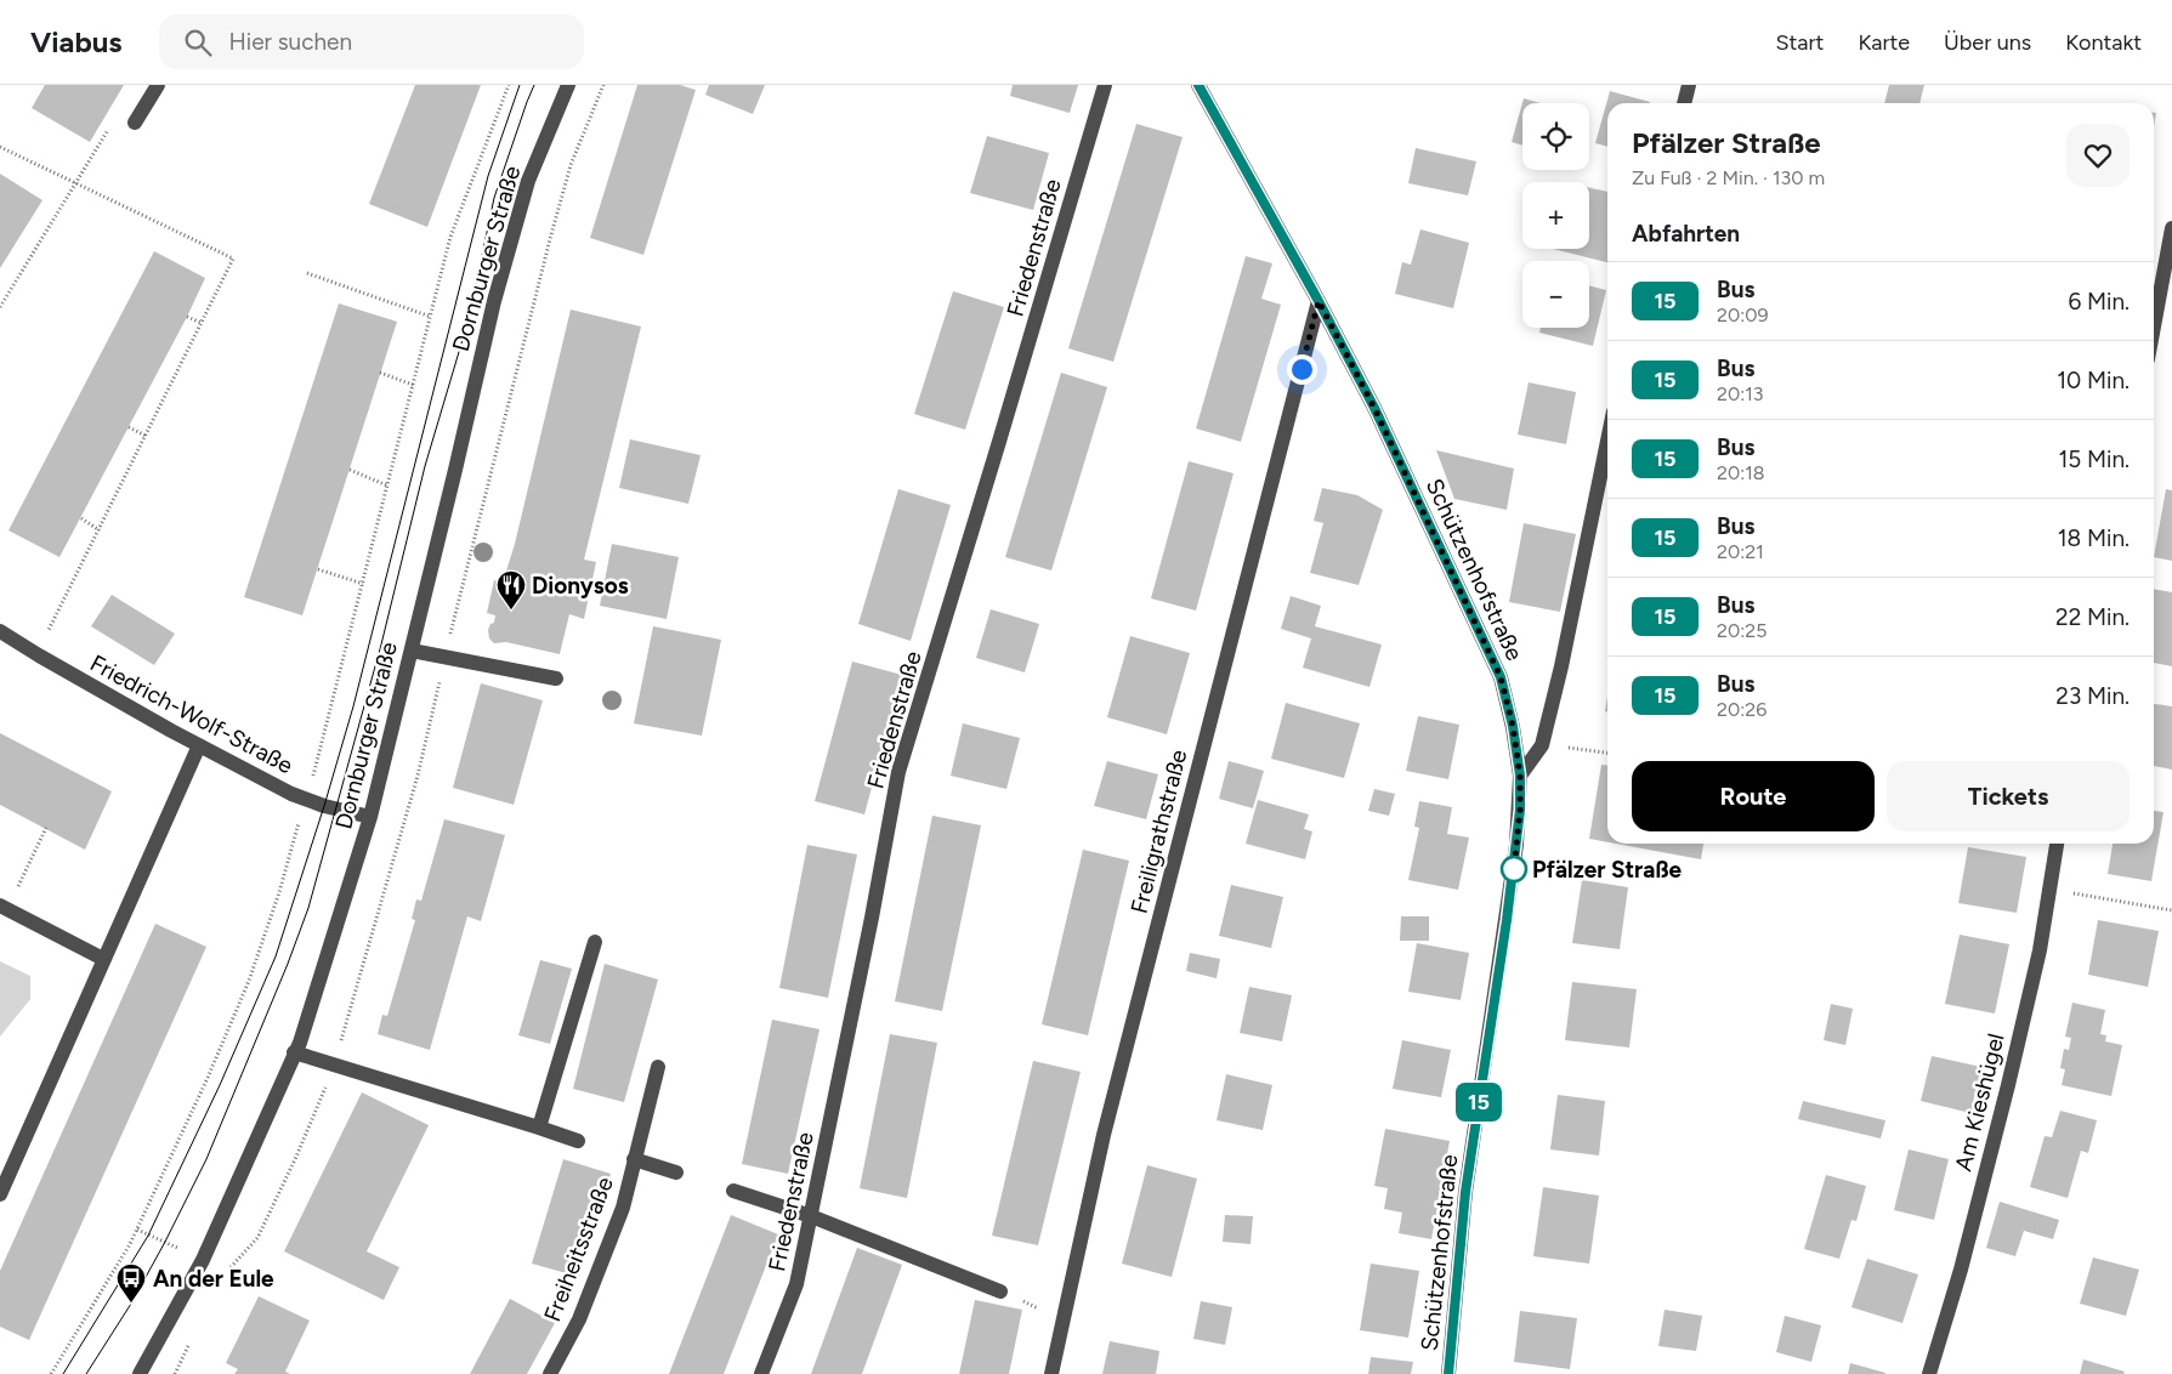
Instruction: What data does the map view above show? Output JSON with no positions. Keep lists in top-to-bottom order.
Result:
{
  "streets": {
    "street": [
      "Friedenstraße",
      "Dornburger Straße",
      "Schützenhofstraße",
      "Friedrich-Wolf-Straße",
      "Freiligrathstraße",
      "Am Kieshügel",
      "Freiheitsstraße"
    ]
  },
  "crossings": [
    ["Dornburger Straße", "Friedrich-Wolf-Straße"],
    ["Schützenhofstraße", "Freiligrathstraße"]
  ],
  "places": {
    "restaurant": ["Dionysos"],
    "other": ["Pfälzer Straße"],
    "bus stop": ["An der Eule"]
  },
  "lines": ["bus line 15"],
  "page": {
    "header": "Viabus",
    "search": "Hier suchen",
    "nav": [
      "Start",
      "Karte",
      "Über uns",
      "Kontakt"
    ],
    "on_map": "15",
    "map_buttons": ["+", "−"],
    "heading": [
      ["Pfälzer Straße", "Zu Fuß · 2 Min. · 130 m"],
      "Abfahrten"
    ],
    "list": [
      {
        "mark": "15",
        "name": "Bus",
        "note": "20:09",
        "value": "6 Min."
      },
      {
        "mark": "15",
        "name": "Bus",
        "note": "20:13",
        "value": "10 Min."
      },
      {
        "mark": "15",
        "name": "Bus",
        "note": "20:18",
        "value": "15 Min."
      },
      {
        "mark": "15",
        "name": "Bus",
        "note": "20:21",
        "value": "18 Min."
      },
      {
        "mark": "15",
        "name": "Bus",
        "note": "20:25",
        "value": "22 Min."
      },
      {
        "mark": "15",
        "name": "Bus",
        "note": "20:26",
        "value": "23 Min."
      }
    ],
    "buttons": ["Route", "Tickets"]
  }
}
